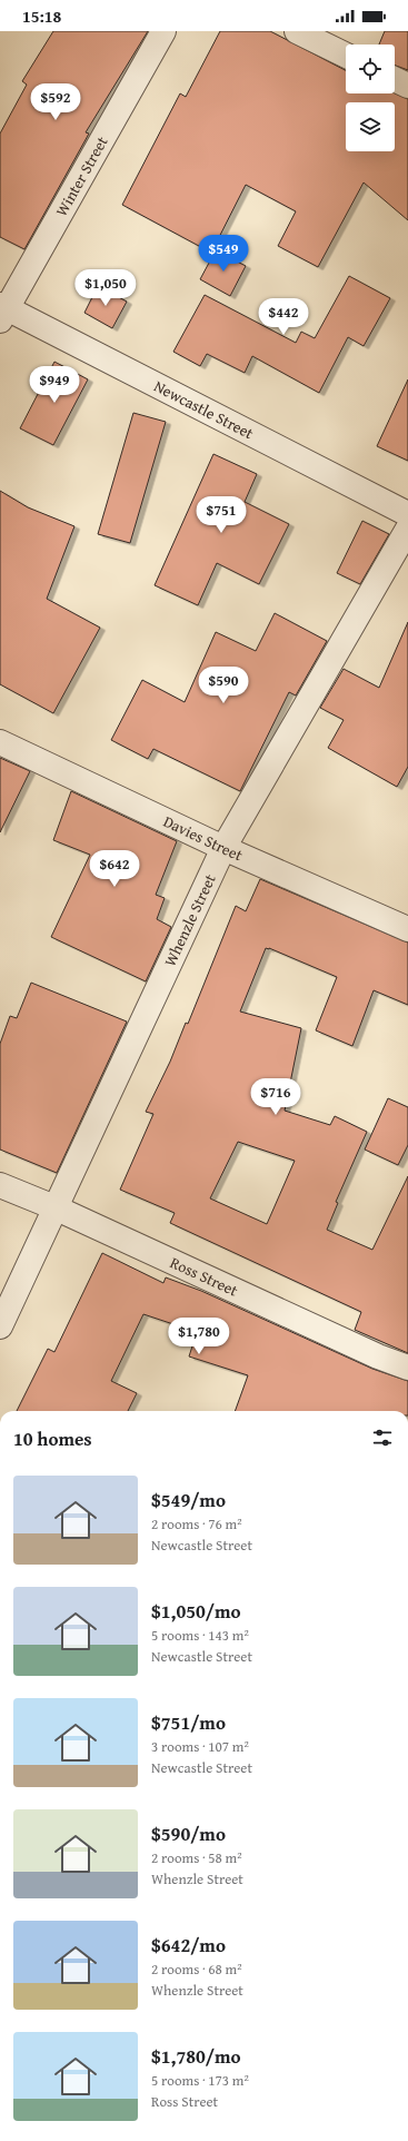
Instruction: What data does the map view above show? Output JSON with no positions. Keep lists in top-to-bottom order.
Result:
{
  "streets": {
    "street": [
      "Winter Street",
      "Newcastle Street",
      "Davies Street",
      "Whenzle Street",
      "Ross Street"
    ]
  },
  "crossings": [
    ["Winter Street", "Newcastle Street"],
    ["Davies Street", "Whenzle Street"],
    ["Whenzle Street", "Ross Street"]
  ],
  "page": {
    "status": "15:18",
    "price": [
      "$592",
      "$549",
      "$1,050",
      "$442",
      "$949",
      "$751",
      "$590",
      "$642",
      "$716",
      "$1,780"
    ],
    "heading": "10 homes",
    "list": [
      {
        "name": "$549/mo",
        "note": "2 rooms · 76 m² · Newcastle Street"
      },
      {
        "name": "$1,050/mo",
        "note": "5 rooms · 143 m² · Newcastle Street"
      },
      {
        "name": "$751/mo",
        "note": "3 rooms · 107 m² · Newcastle Street"
      },
      {
        "name": "$590/mo",
        "note": "2 rooms · 58 m² · Whenzle Street"
      },
      {
        "name": "$642/mo",
        "note": "2 rooms · 68 m² · Whenzle Street"
      },
      {
        "name": "$1,780/mo",
        "note": "5 rooms · 173 m² · Ross Street"
      }
    ]
  }
}
